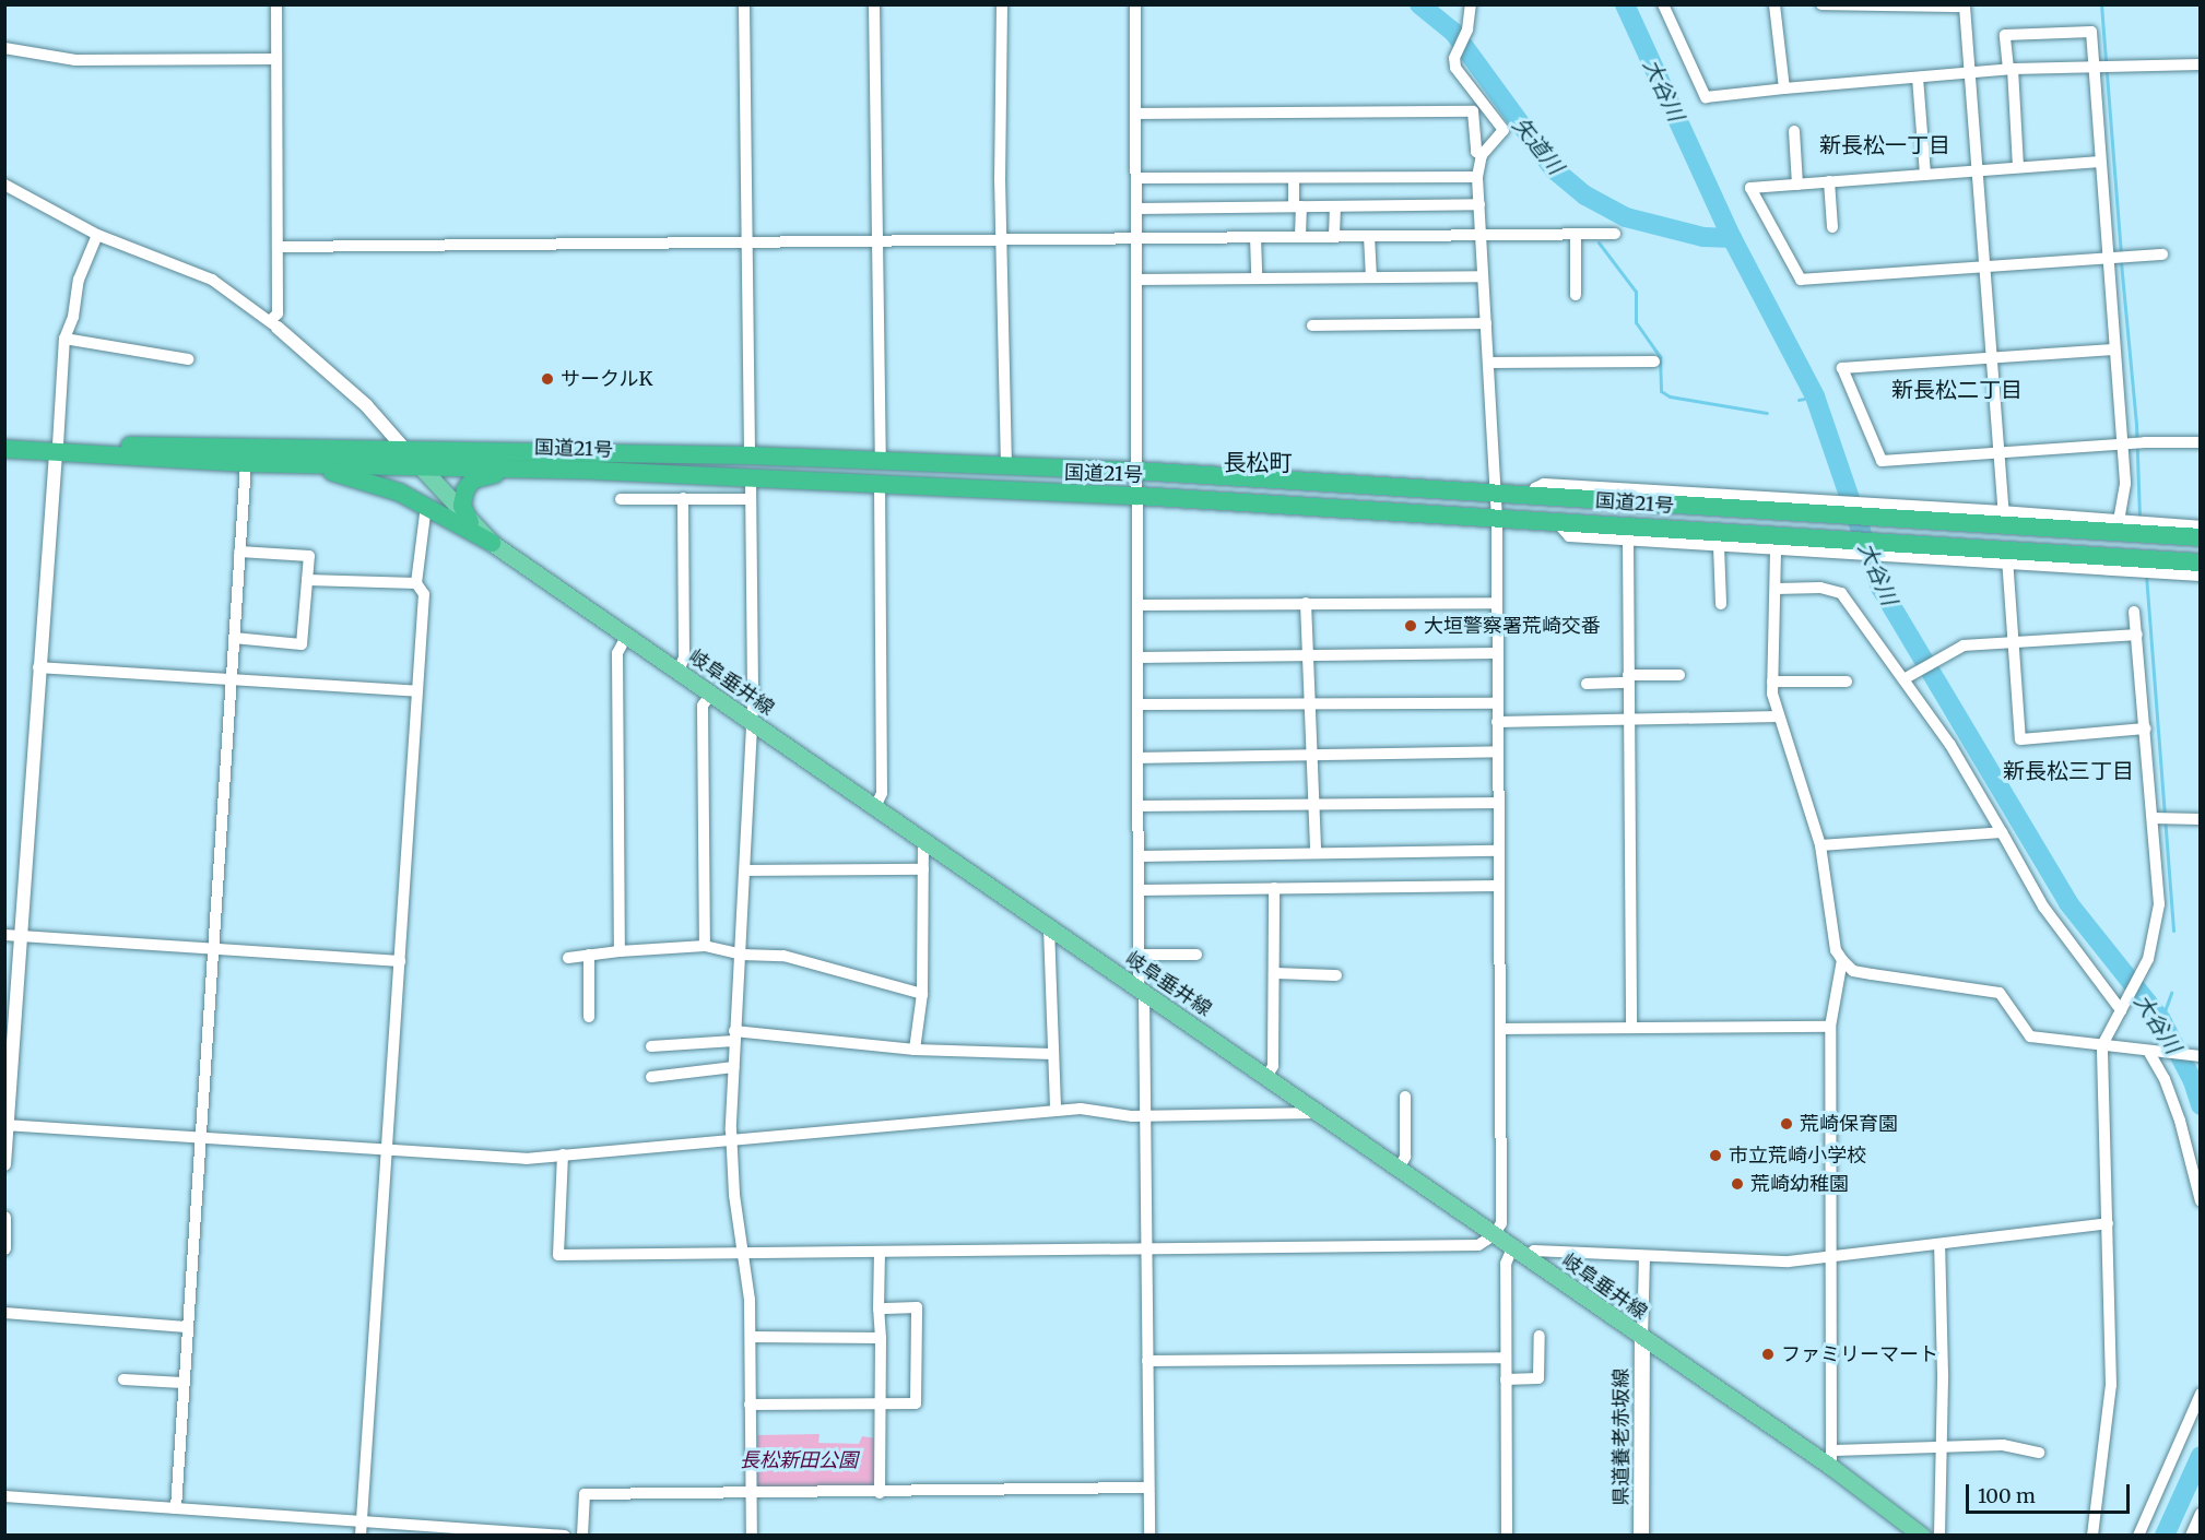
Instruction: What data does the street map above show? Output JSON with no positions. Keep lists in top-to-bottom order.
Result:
{
  "streets": {
    "highway": ["国道21号"],
    "main road": ["岐阜垂井線", "県道養老赤坂線"]
  },
  "crossings": [
    ["国道21号", "岐阜垂井線"],
    ["岐阜垂井線", "県道養老赤坂線"]
  ],
  "districts": [
    "新長松一丁目",
    "新長松二丁目",
    "長松町",
    "新長松三丁目"
  ],
  "water": ["大谷川", "矢道川"],
  "parks": ["長松新田公園"],
  "places": [
    "サークルK",
    "大垣警察署荒崎交番",
    "荒崎保育園",
    "市立荒崎小学校",
    "荒崎幼稚園",
    "ファミリーマート"
  ],
  "scale_bar": "100 m"
}
